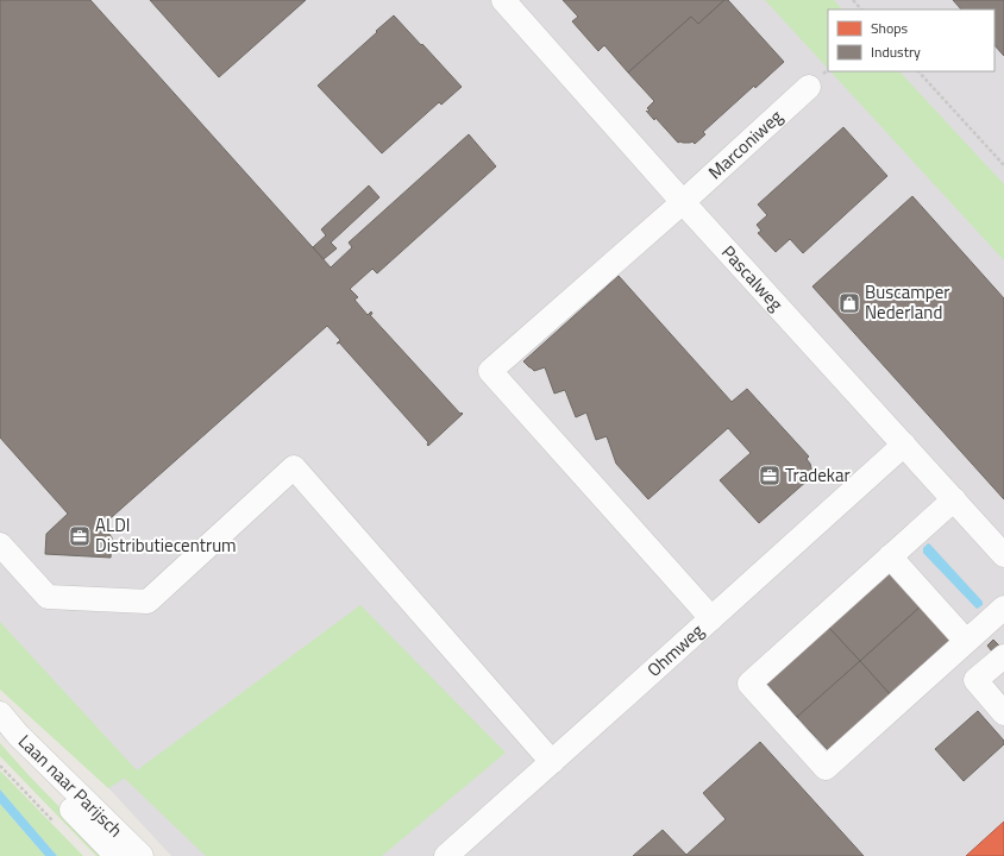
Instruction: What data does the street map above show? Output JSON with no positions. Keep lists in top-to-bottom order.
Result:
{
  "streets": {
    "street": [
      "Marconiweg",
      "Pascalweg",
      "Ohmweg",
      "Laan naar Parijsch"
    ]
  },
  "crossings": [
    ["Marconiweg", "Pascalweg"],
    ["Marconiweg", "Ohmweg"],
    ["Pascalweg", "Ohmweg"]
  ],
  "places": {
    "shop": ["Buscamper Nederland"],
    "office": ["Tradekar", "ALDI Distributiecentrum"]
  },
  "legend": ["Shops", "Industry"]
}
